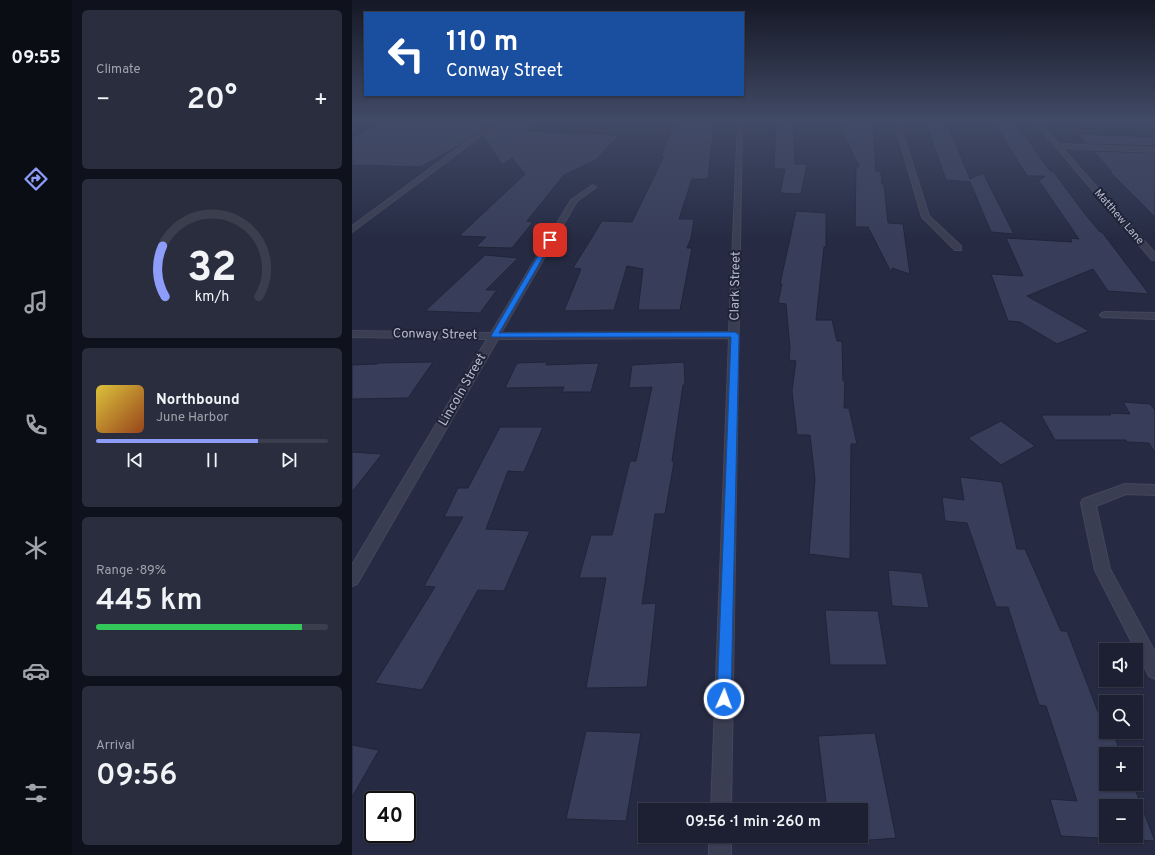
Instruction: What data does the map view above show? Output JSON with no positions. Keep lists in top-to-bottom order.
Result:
{
  "streets": {
    "street": [
      "Matthew Lane",
      "Clark Street",
      "Conway Street",
      "Lincoln Street"
    ]
  },
  "crossings": [
    ["Clark Street", "Conway Street"],
    ["Conway Street", "Lincoln Street"]
  ],
  "page": {
    "tabs": "09:55",
    "tile": [
      "Climate",
      ["Range · 89%", "445 km"],
      ["Arrival", "09:56"]
    ],
    "turn": ["110 m", "Conway Street"],
    "heat": ["−", "20°", "+"],
    "song": ["Northbound", "June Harbor"],
    "map_buttons": ["+", "−"],
    "limit": "40",
    "trip": "09:56 · 1 min · 260 m",
    "gauge": ["32", "km/h"]
  }
}
